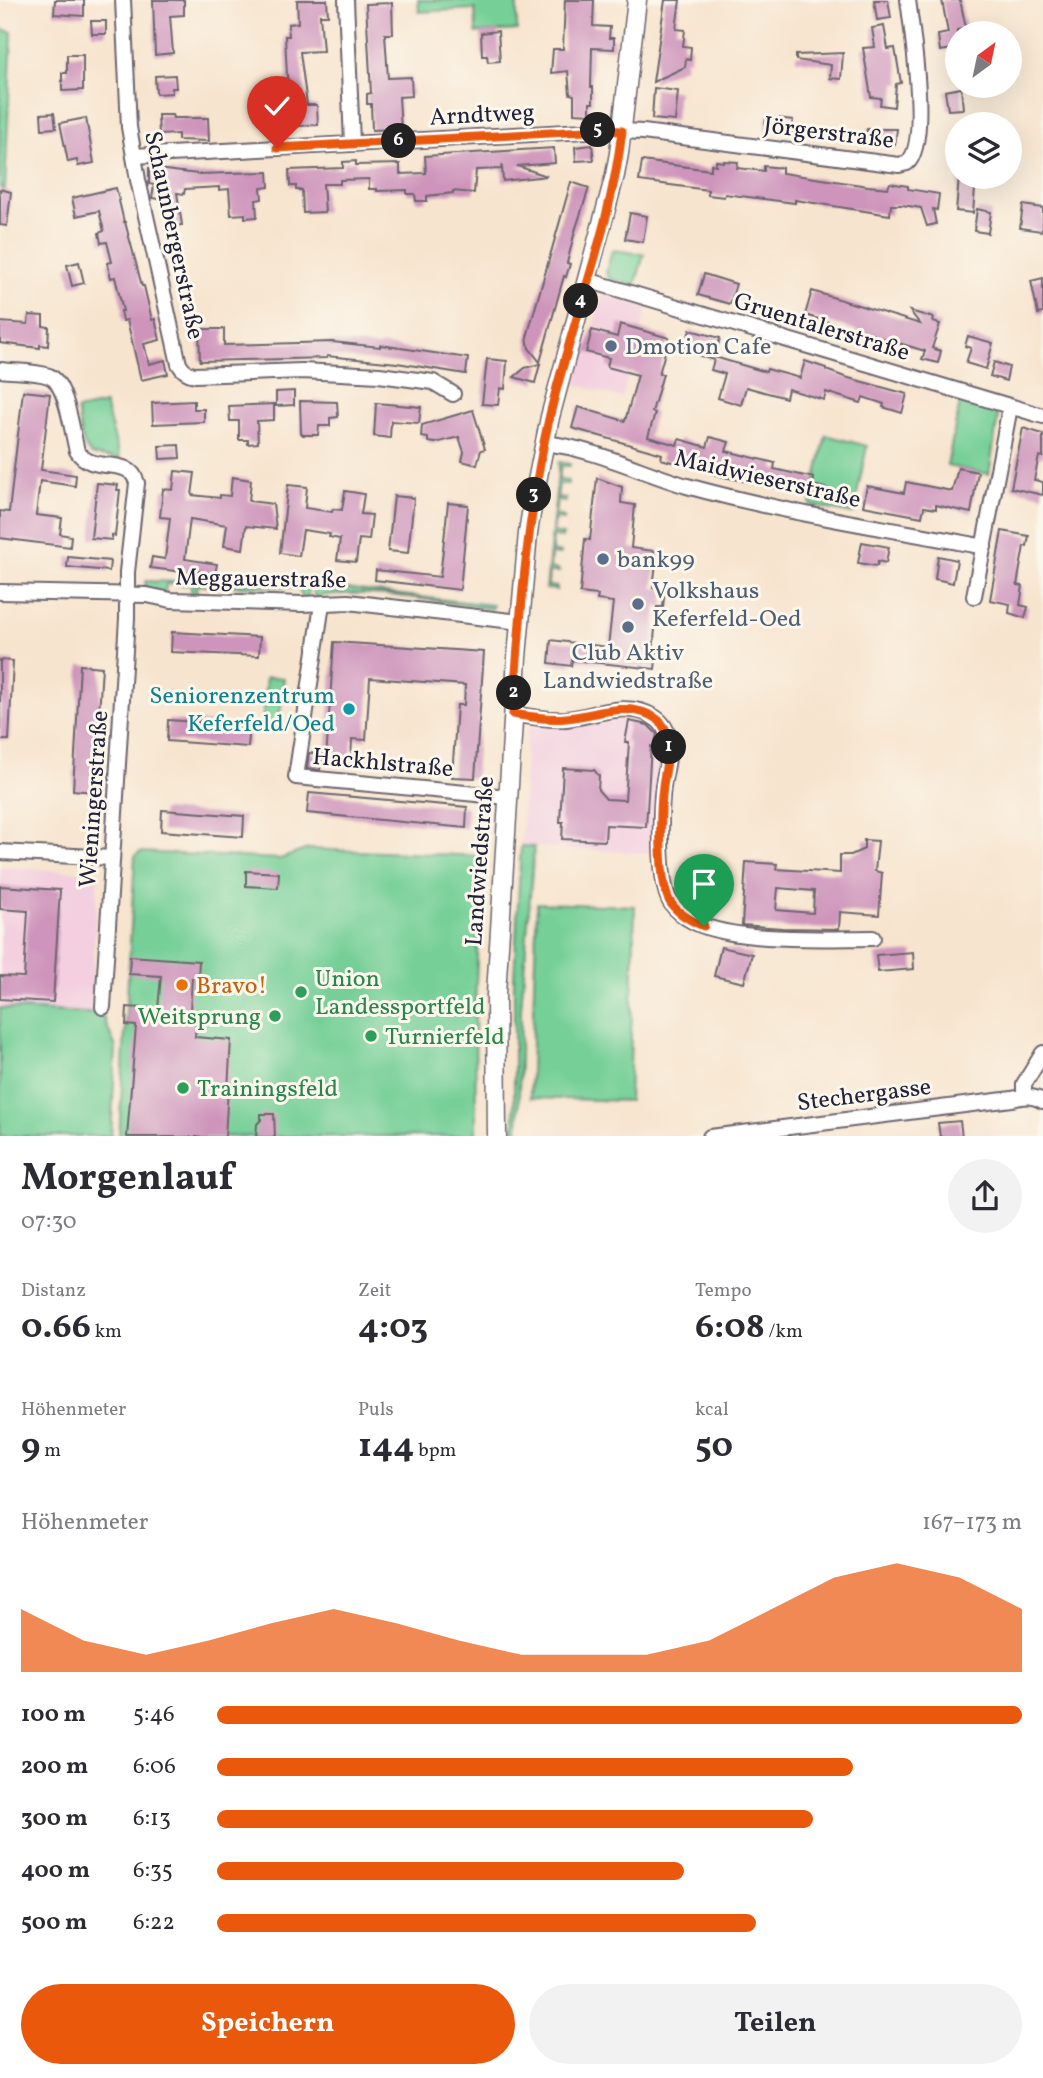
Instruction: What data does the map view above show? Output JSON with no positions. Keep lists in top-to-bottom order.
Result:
{
  "streets": {
    "main road": ["Landwiedstraße"],
    "street": [
      "Arndtweg",
      "Jörgerstraße",
      "Schaunbergerstraße",
      "Gruentalerstraße",
      "Maidwieserstraße",
      "Meggauerstraße",
      "Hackhlstraße",
      "Wieningerstraße",
      "Stechergasse"
    ]
  },
  "crossings": [
    ["Arndtweg", "Jörgerstraße"],
    ["Arndtweg", "Schaunbergerstraße"],
    ["Arndtweg", "Landwiedstraße"],
    ["Jörgerstraße", "Landwiedstraße"],
    ["Gruentalerstraße", "Landwiedstraße"],
    ["Maidwieserstraße", "Landwiedstraße"],
    ["Meggauerstraße", "Hackhlstraße"],
    ["Meggauerstraße", "Wieningerstraße"],
    ["Meggauerstraße", "Landwiedstraße"],
    ["Hackhlstraße", "Landwiedstraße"]
  ],
  "places": [
    "Dmotion Cafe",
    "bank99",
    "Volkshaus Keferfeld-Oed",
    "Club Aktiv Landwiedstraße",
    "Seniorenzentrum Keferfeld/Oed",
    "Bravo!",
    "Union Landessportfeld",
    "Weitsprung",
    "Turnierfeld",
    "Trainingsfeld"
  ],
  "north": "top right",
  "page": {
    "pins": [
      "5",
      "6",
      "4",
      "3",
      "2",
      "1"
    ],
    "heading": ["Morgenlauf", "07:30"],
    "stats": [
      ["Distanz", "0.66 km"],
      ["Zeit", "4:03"],
      ["Tempo", "6:08 /km"],
      ["Höhenmeter", "9 m"],
      ["Puls", "144 bpm"],
      ["kcal", "50"]
    ],
    "chart": ["Höhenmeter", "167–173 m"],
    "list": [
      {
        "name": "100 m",
        "note": "5:46"
      },
      {
        "name": "200 m",
        "note": "6:06"
      },
      {
        "name": "300 m",
        "note": "6:13"
      },
      {
        "name": "400 m",
        "note": "6:35"
      },
      {
        "name": "500 m",
        "note": "6:22"
      }
    ],
    "buttons": ["Speichern", "Teilen"]
  }
}
